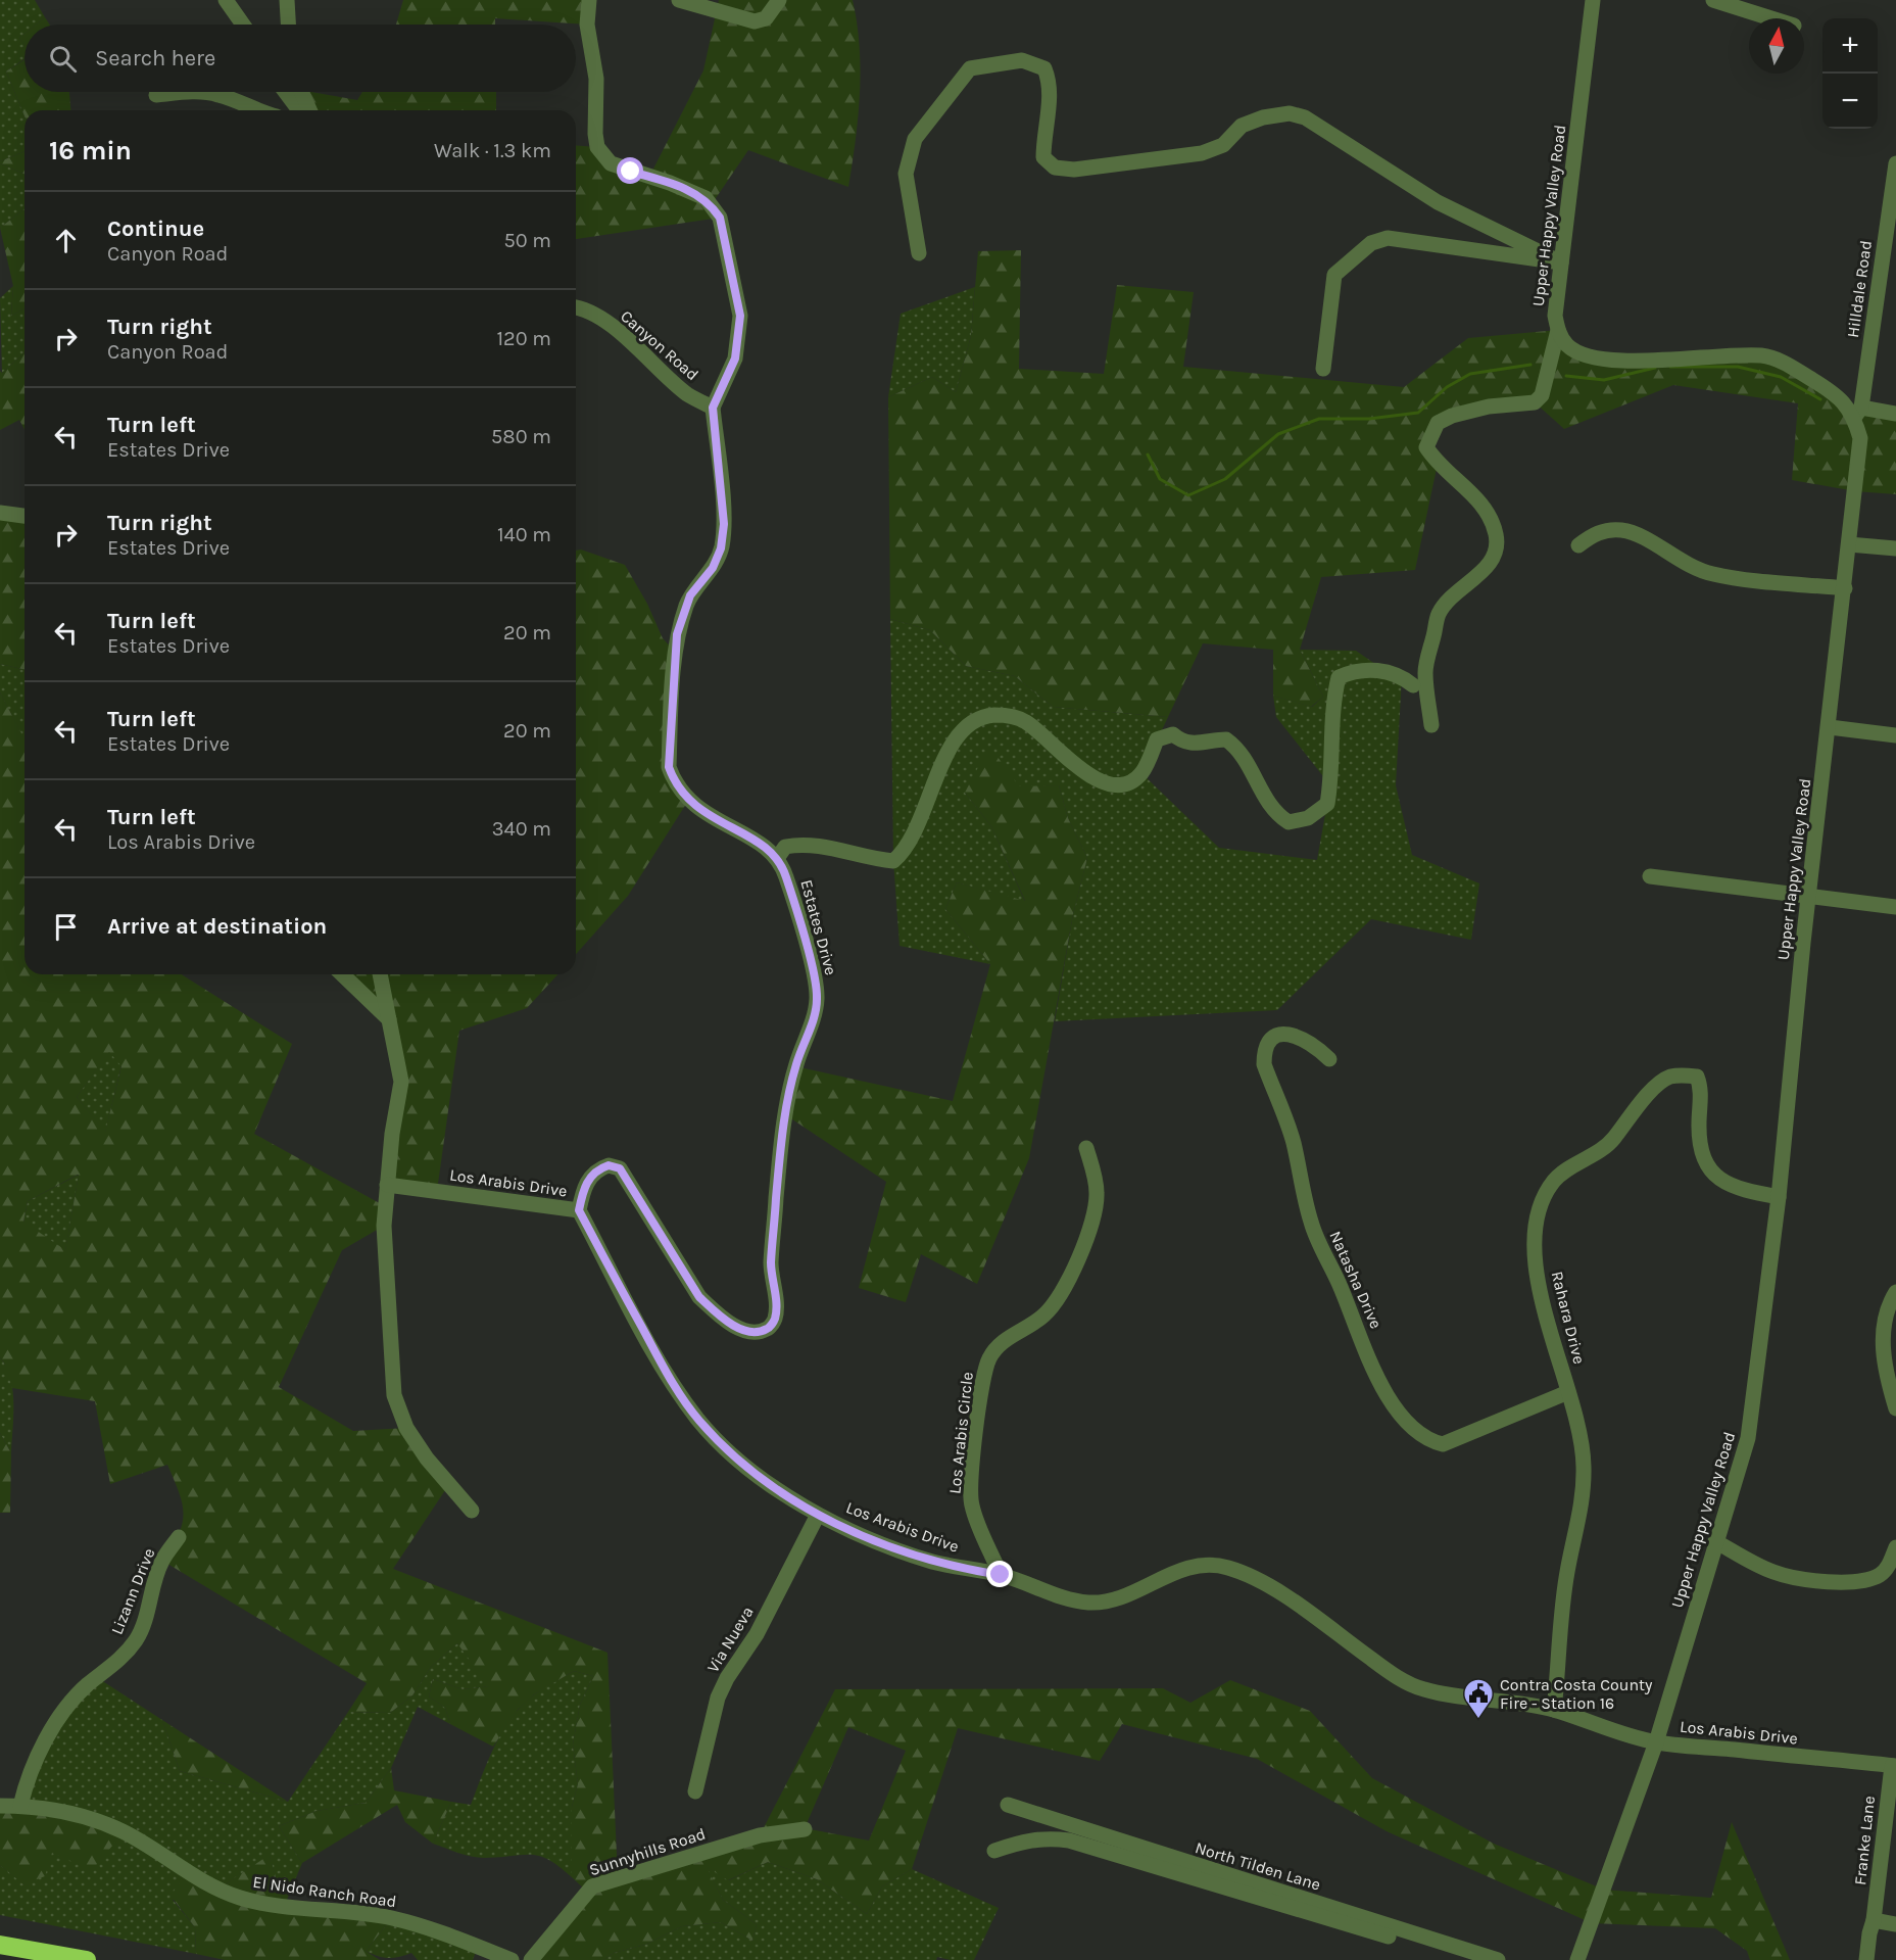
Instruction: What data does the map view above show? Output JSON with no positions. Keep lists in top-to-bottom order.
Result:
{
  "streets": {
    "street": [
      "Upper Happy Valley Road",
      "Hilldale Road",
      "Canyon Road",
      "Estates Drive",
      "Los Arabis Drive",
      "Natasha Drive",
      "Rahara Drive",
      "Los Arabis Circle",
      "Lizann Drive",
      "Via Nueva",
      "Franke Lane",
      "Sunnyhills Road",
      "North Tilden Lane",
      "El Nido Ranch Road"
    ]
  },
  "crossings": [
    ["Upper Happy Valley Road", "Hilldale Road"],
    ["Upper Happy Valley Road", "Los Arabis Drive"],
    ["Upper Happy Valley Road", "Rahara Drive"],
    ["Estates Drive", "Los Arabis Drive"],
    ["Los Arabis Drive", "Rahara Drive"],
    ["Los Arabis Drive", "Los Arabis Circle"],
    ["Los Arabis Drive", "Via Nueva"],
    ["Los Arabis Drive", "Franke Lane"],
    ["Natasha Drive", "Rahara Drive"],
    ["Lizann Drive", "El Nido Ranch Road"]
  ],
  "places": {
    "public building": ["Contra Costa County Fire - Station 16"]
  },
  "north": "top",
  "page": {
    "map_buttons": ["+", "−"],
    "search": "Search here",
    "heading": ["16 min", "Walk · 1.3 km"],
    "list": [
      ["Continue", "Canyon Road", "50 m"],
      ["Turn right", "Canyon Road", "120 m"],
      ["Turn left", "Estates Drive", "580 m"],
      ["Turn right", "Estates Drive", "140 m"],
      ["Turn left", "Estates Drive", "20 m"],
      ["Turn left", "Estates Drive", "20 m"],
      ["Turn left", "Los Arabis Drive", "340 m"],
      "Arrive at destination"
    ]
  }
}
